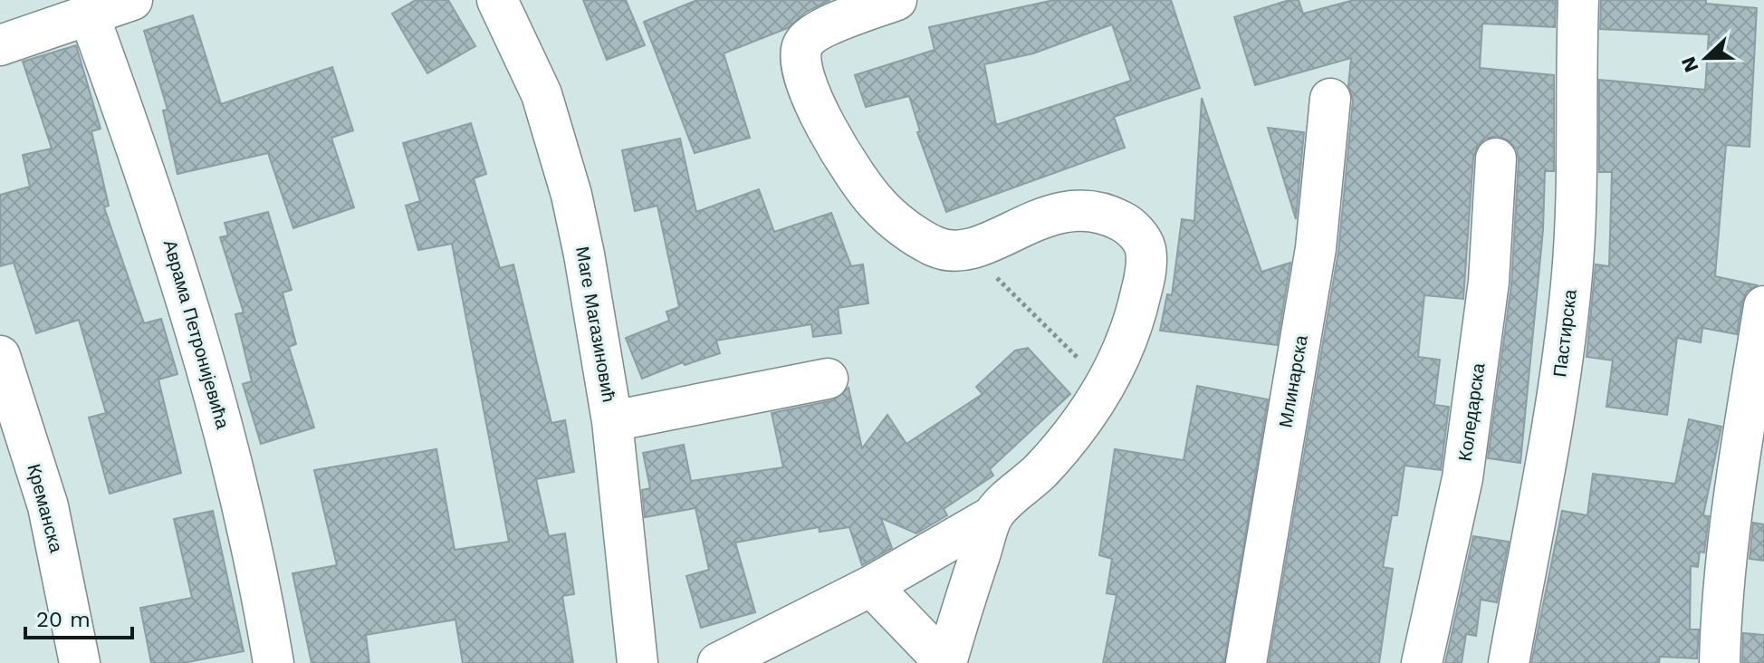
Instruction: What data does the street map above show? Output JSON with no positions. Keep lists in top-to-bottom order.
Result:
{
  "streets": {
    "street": [
      "Маге Магазиновић",
      "Пастирска",
      "Аврама Петронијевића",
      "Млинарска",
      "Коледарска",
      "Креманска"
    ]
  },
  "scale_bar": "20 m",
  "north": "left"
}
